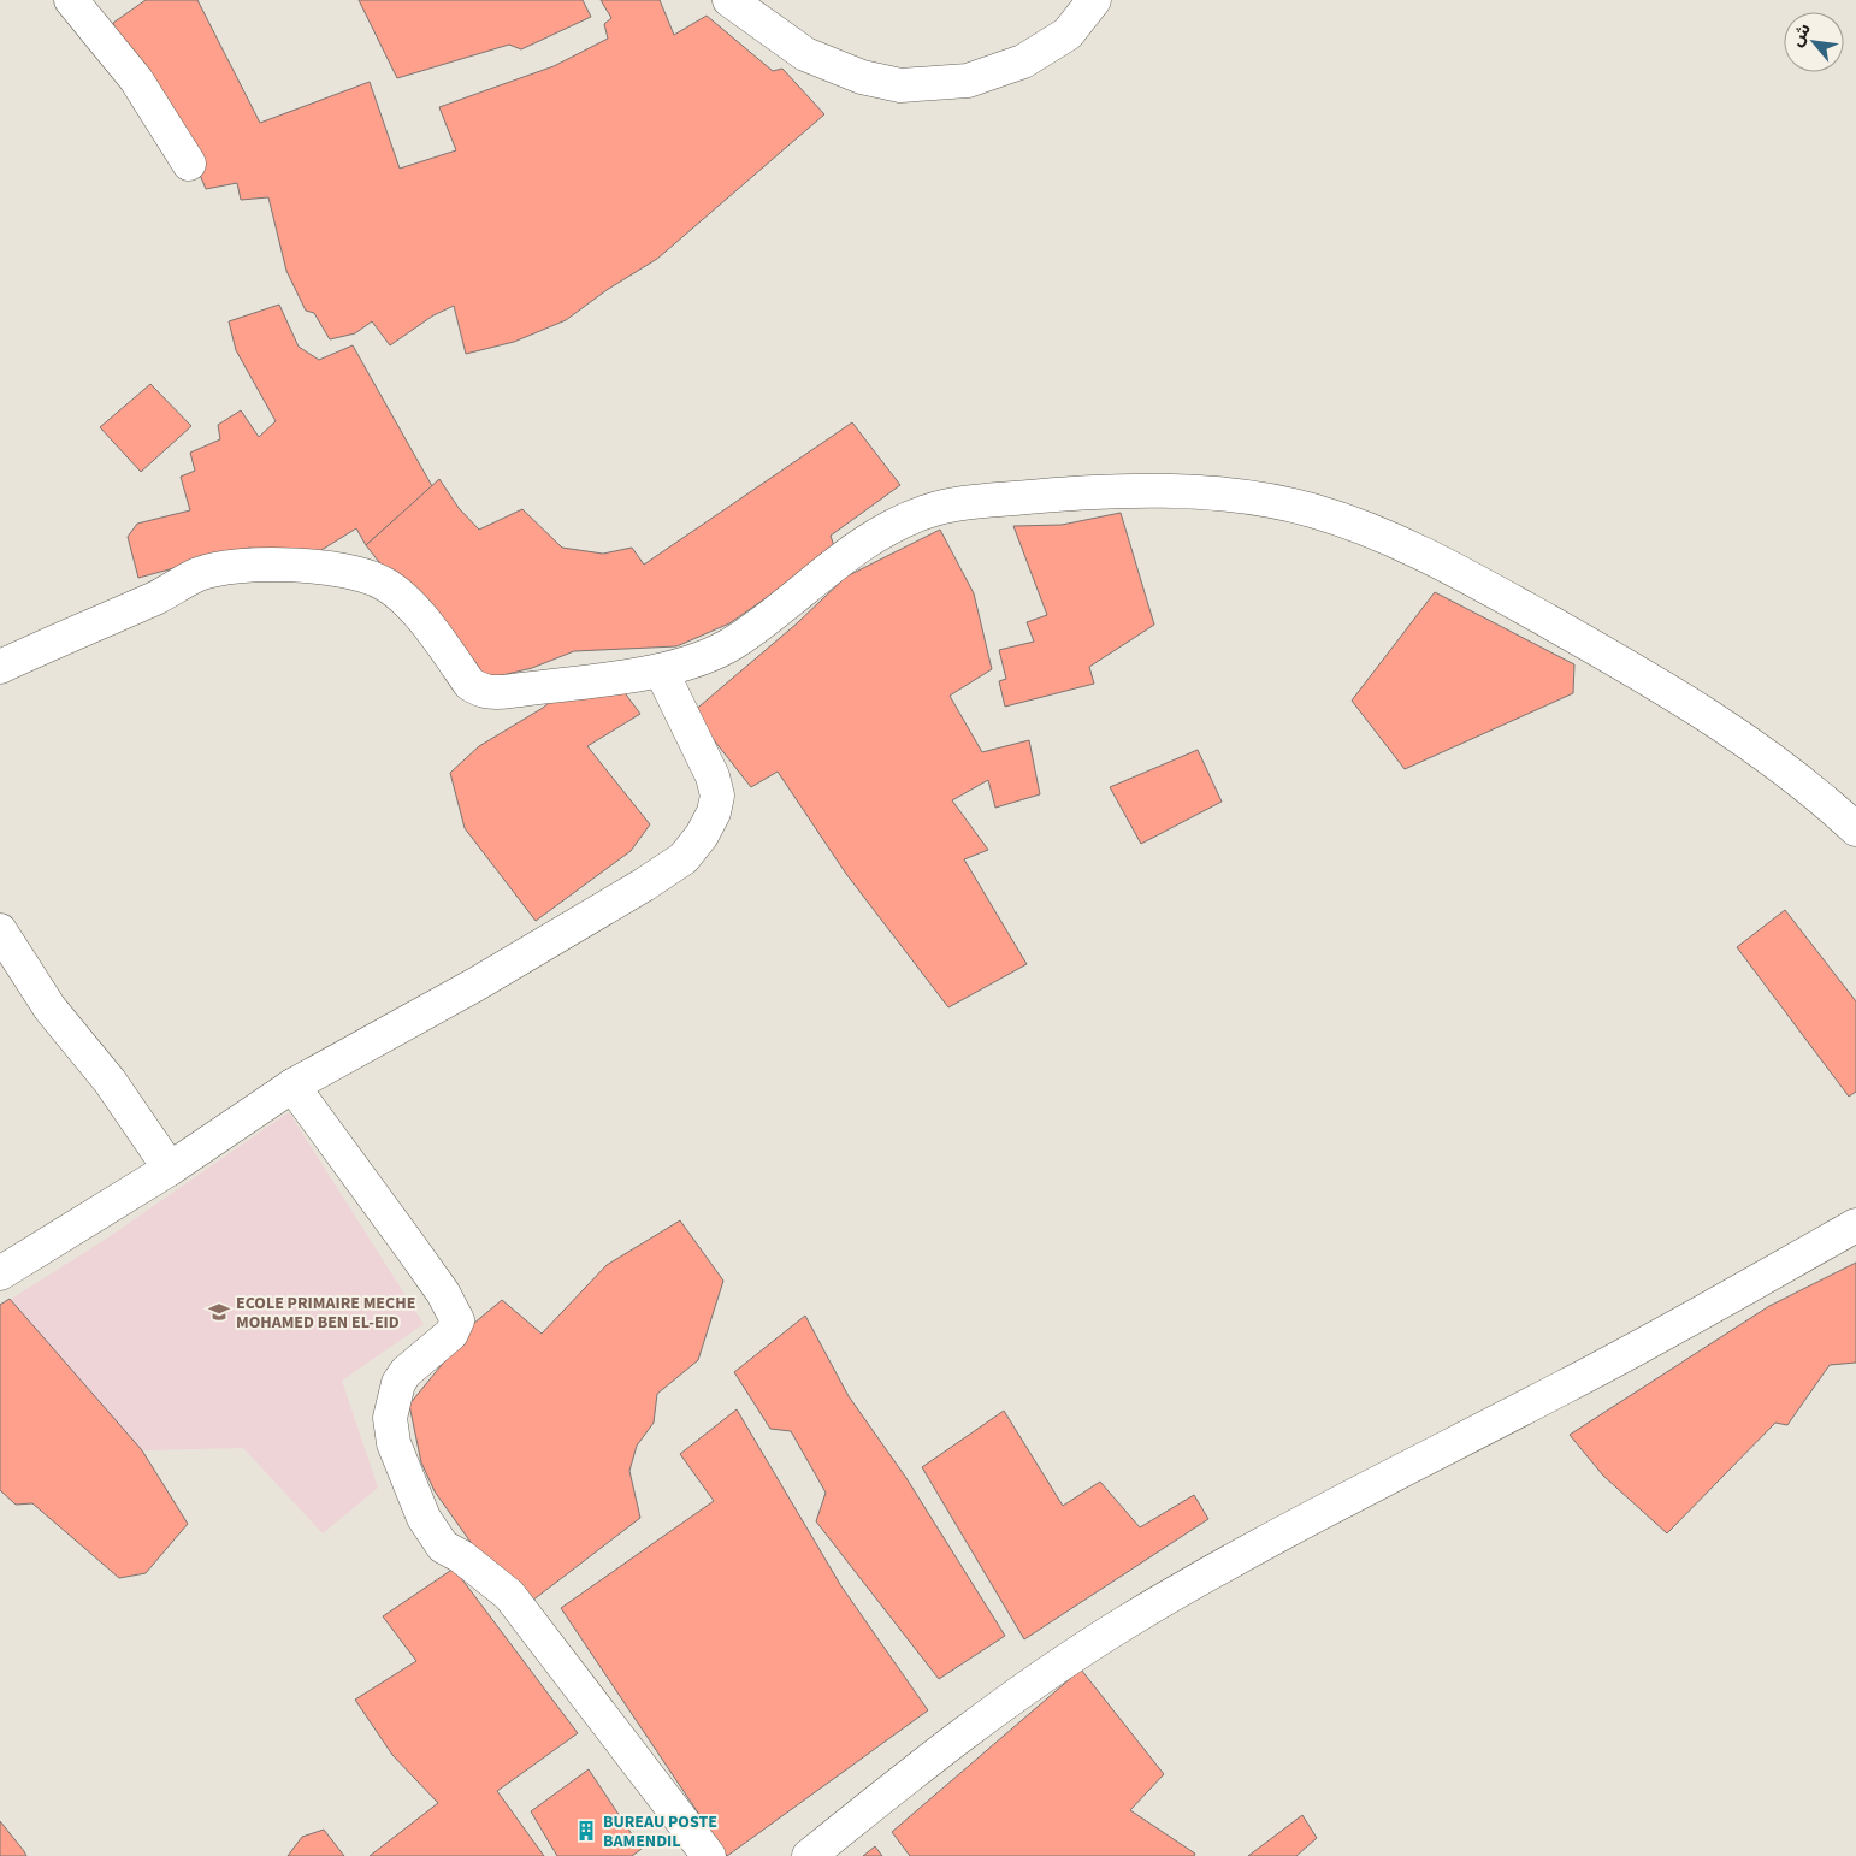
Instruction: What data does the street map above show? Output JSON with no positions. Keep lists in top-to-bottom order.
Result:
{
  "places": {
    "school or university": ["ECOLE PRIMAIRE MECHE MOHAMED BEN EL-EID"],
    "building": ["BUREAU POSTE BAMENDIL"]
  },
  "north": "top left"
}
